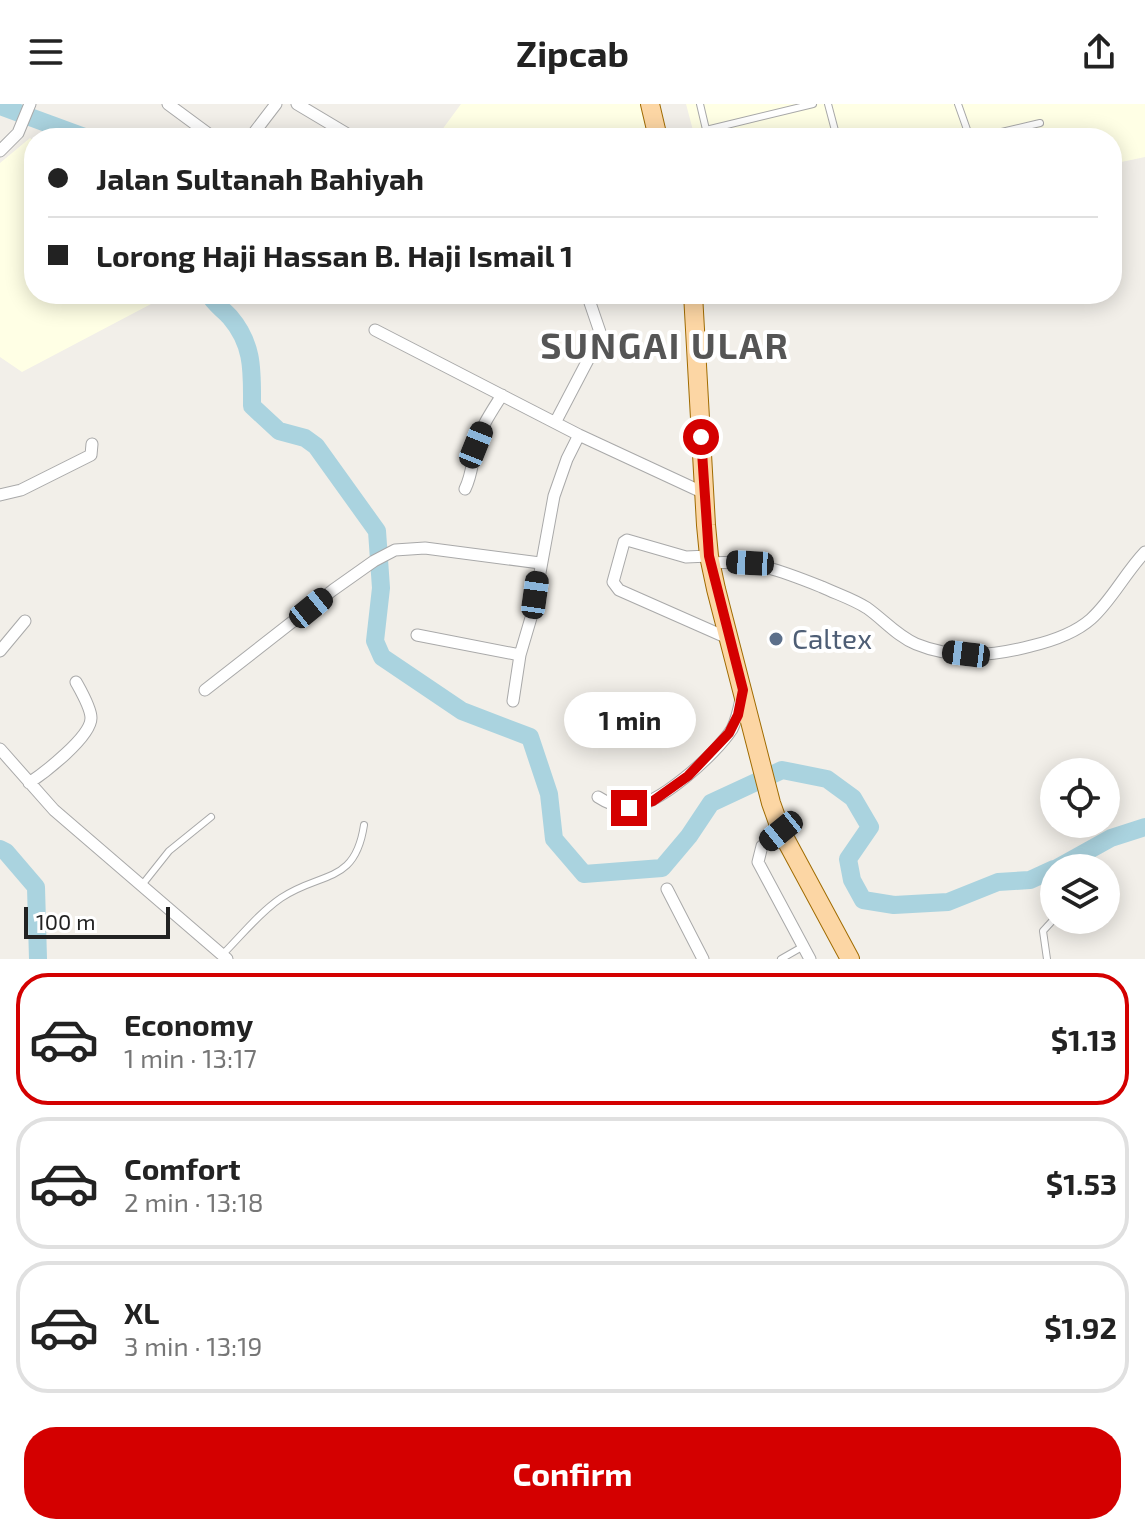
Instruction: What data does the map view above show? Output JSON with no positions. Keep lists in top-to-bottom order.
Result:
{
  "districts": ["SUNGAI ULAR"],
  "places": ["Caltex"],
  "scale_bar": "100 m",
  "page": {
    "header": "Zipcab",
    "banner": ["Jalan Sultanah Bahiyah", "Lorong Haji Hassan B. Haji Ismail 1"],
    "bubble": "1 min",
    "scale": "100 m",
    "list": [
      {
        "name": "Economy",
        "note": "1 min · 13:17",
        "value": "$1.13"
      },
      {
        "name": "Comfort",
        "note": "2 min · 13:18",
        "value": "$1.53"
      },
      {
        "name": "XL",
        "note": "3 min · 13:19",
        "value": "$1.92"
      }
    ],
    "buttons": "Confirm"
  }
}
